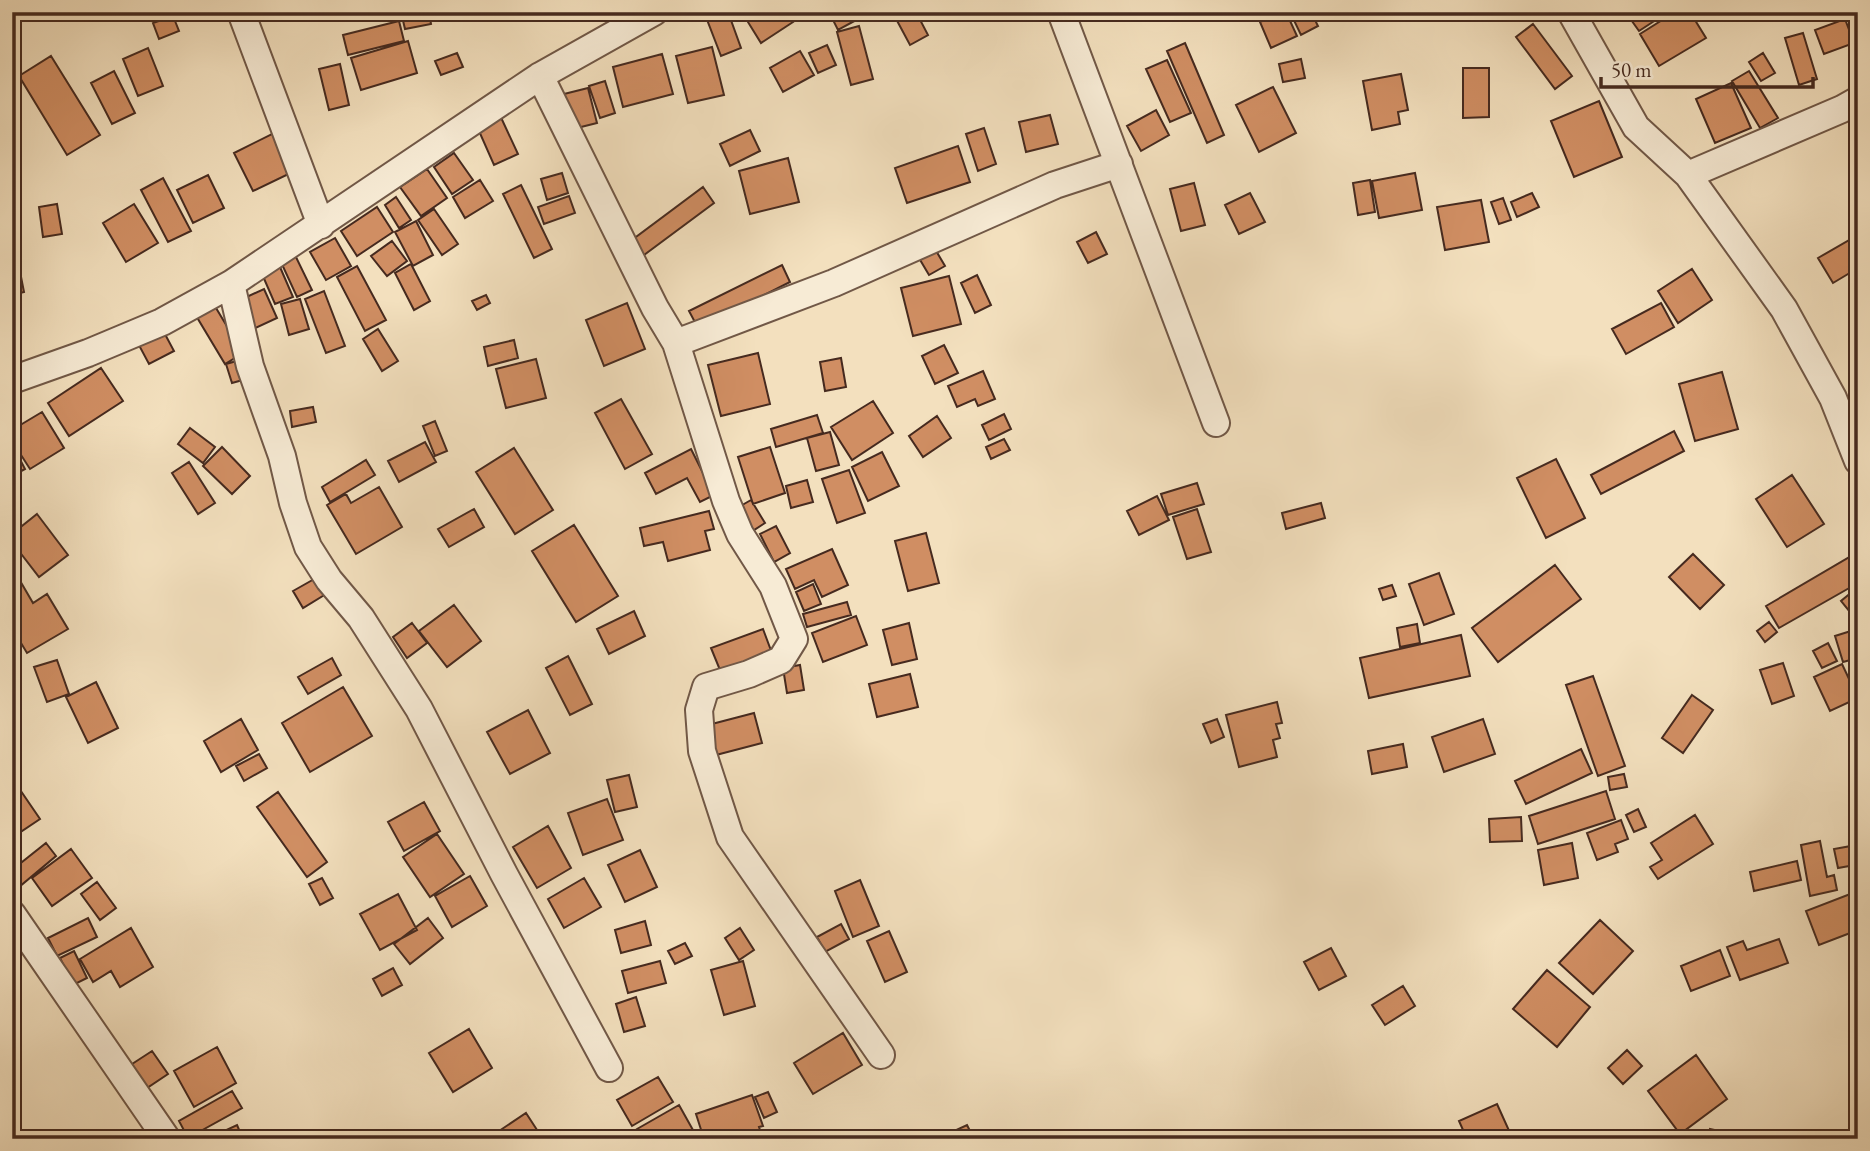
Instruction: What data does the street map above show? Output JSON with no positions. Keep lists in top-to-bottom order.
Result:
{
  "scale_bar": "50 m"
}
